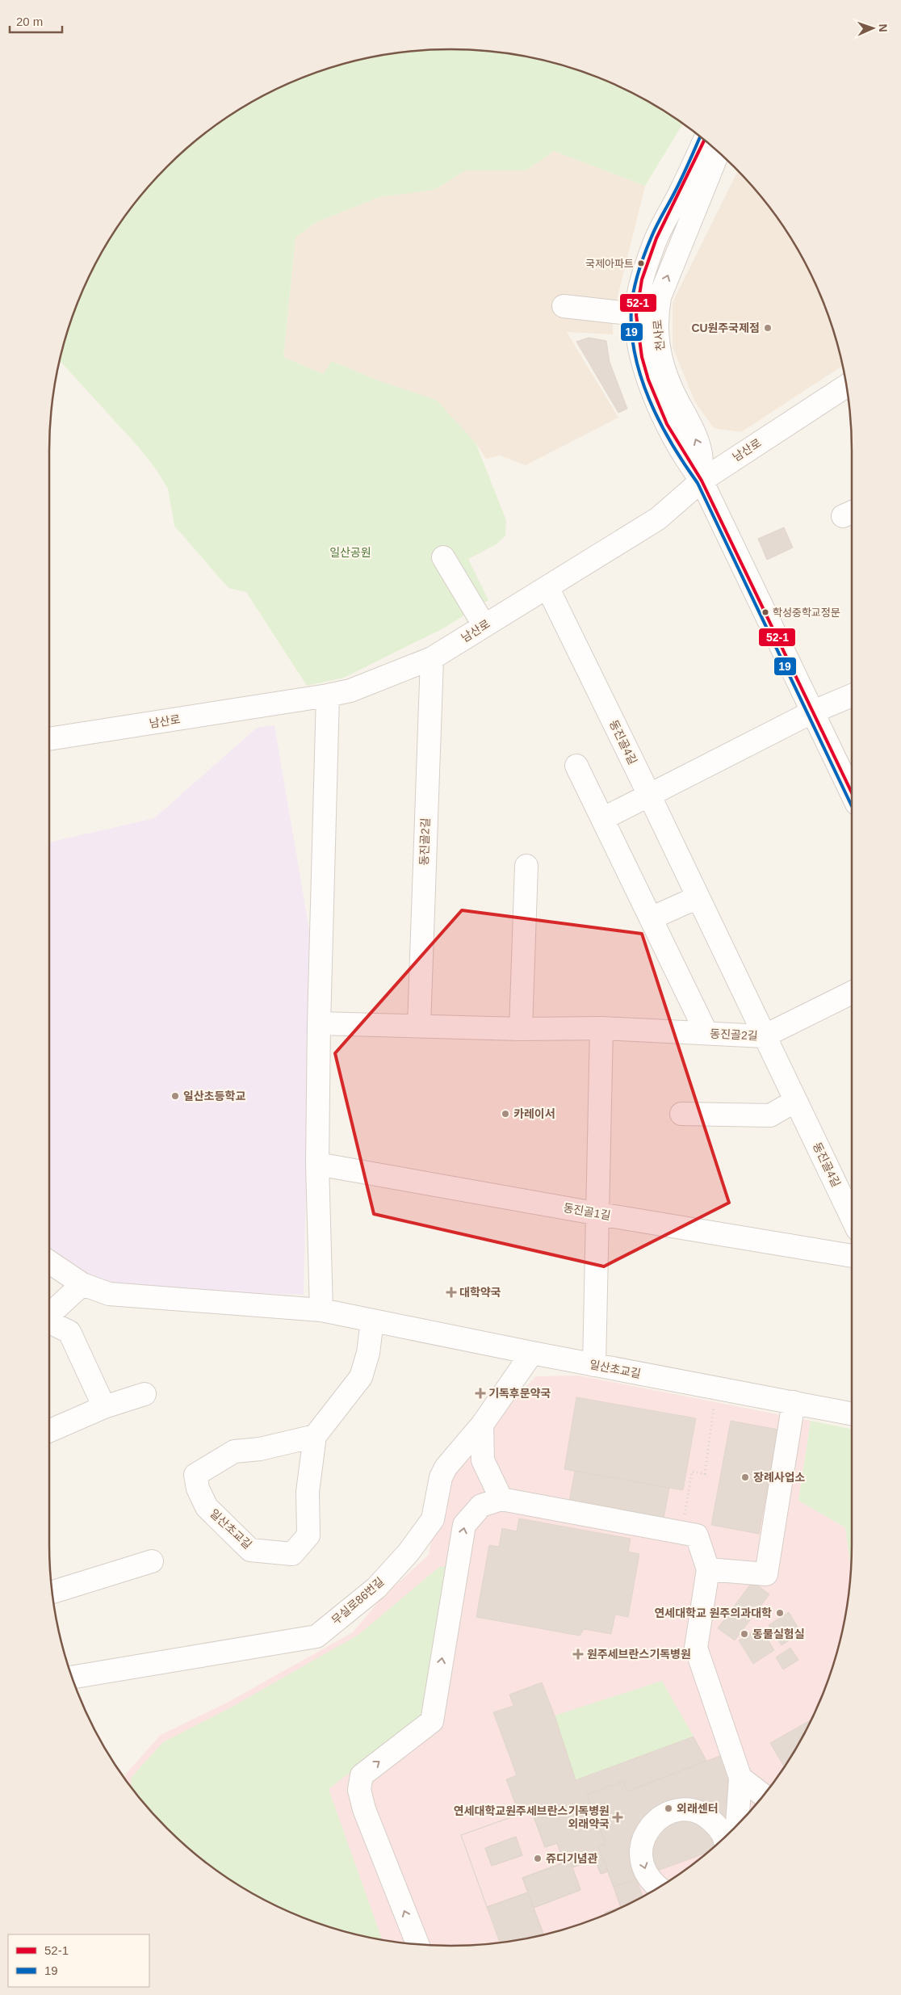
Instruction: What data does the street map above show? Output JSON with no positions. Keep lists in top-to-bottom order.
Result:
{
  "streets": {
    "street": [
      "천사로",
      "남산로",
      "동진골4길",
      "동진골2길",
      "동진골1길",
      "일산초교길",
      "무실로86번길"
    ]
  },
  "crossings": [
    ["천사로", "남산로"],
    ["남산로", "동진골4길"],
    ["남산로", "동진골2길"],
    ["동진골4길", "동진골2길"],
    ["일산초교길", "무실로86번길"]
  ],
  "parks": ["일산공원"],
  "places": {
    "other": [
      "국제아파트",
      "CU원주국제점",
      "학성중학교정문",
      "일산초등학교",
      "카레이서",
      "장례사업소",
      "연세대학교 원주의과대학",
      "동물실험실",
      "외래센터",
      "쥬디기념관"
    ],
    "health": [
      "대학약국",
      "기독후문약국",
      "원주세브란스기독병원",
      "연세대학교원주세브란스기독병원 외래약국"
    ]
  },
  "lines": ["transit line 19", "transit line 52-1"],
  "legend": ["52-1", "19"],
  "scale_bar": "20 m",
  "north": "right"
}
